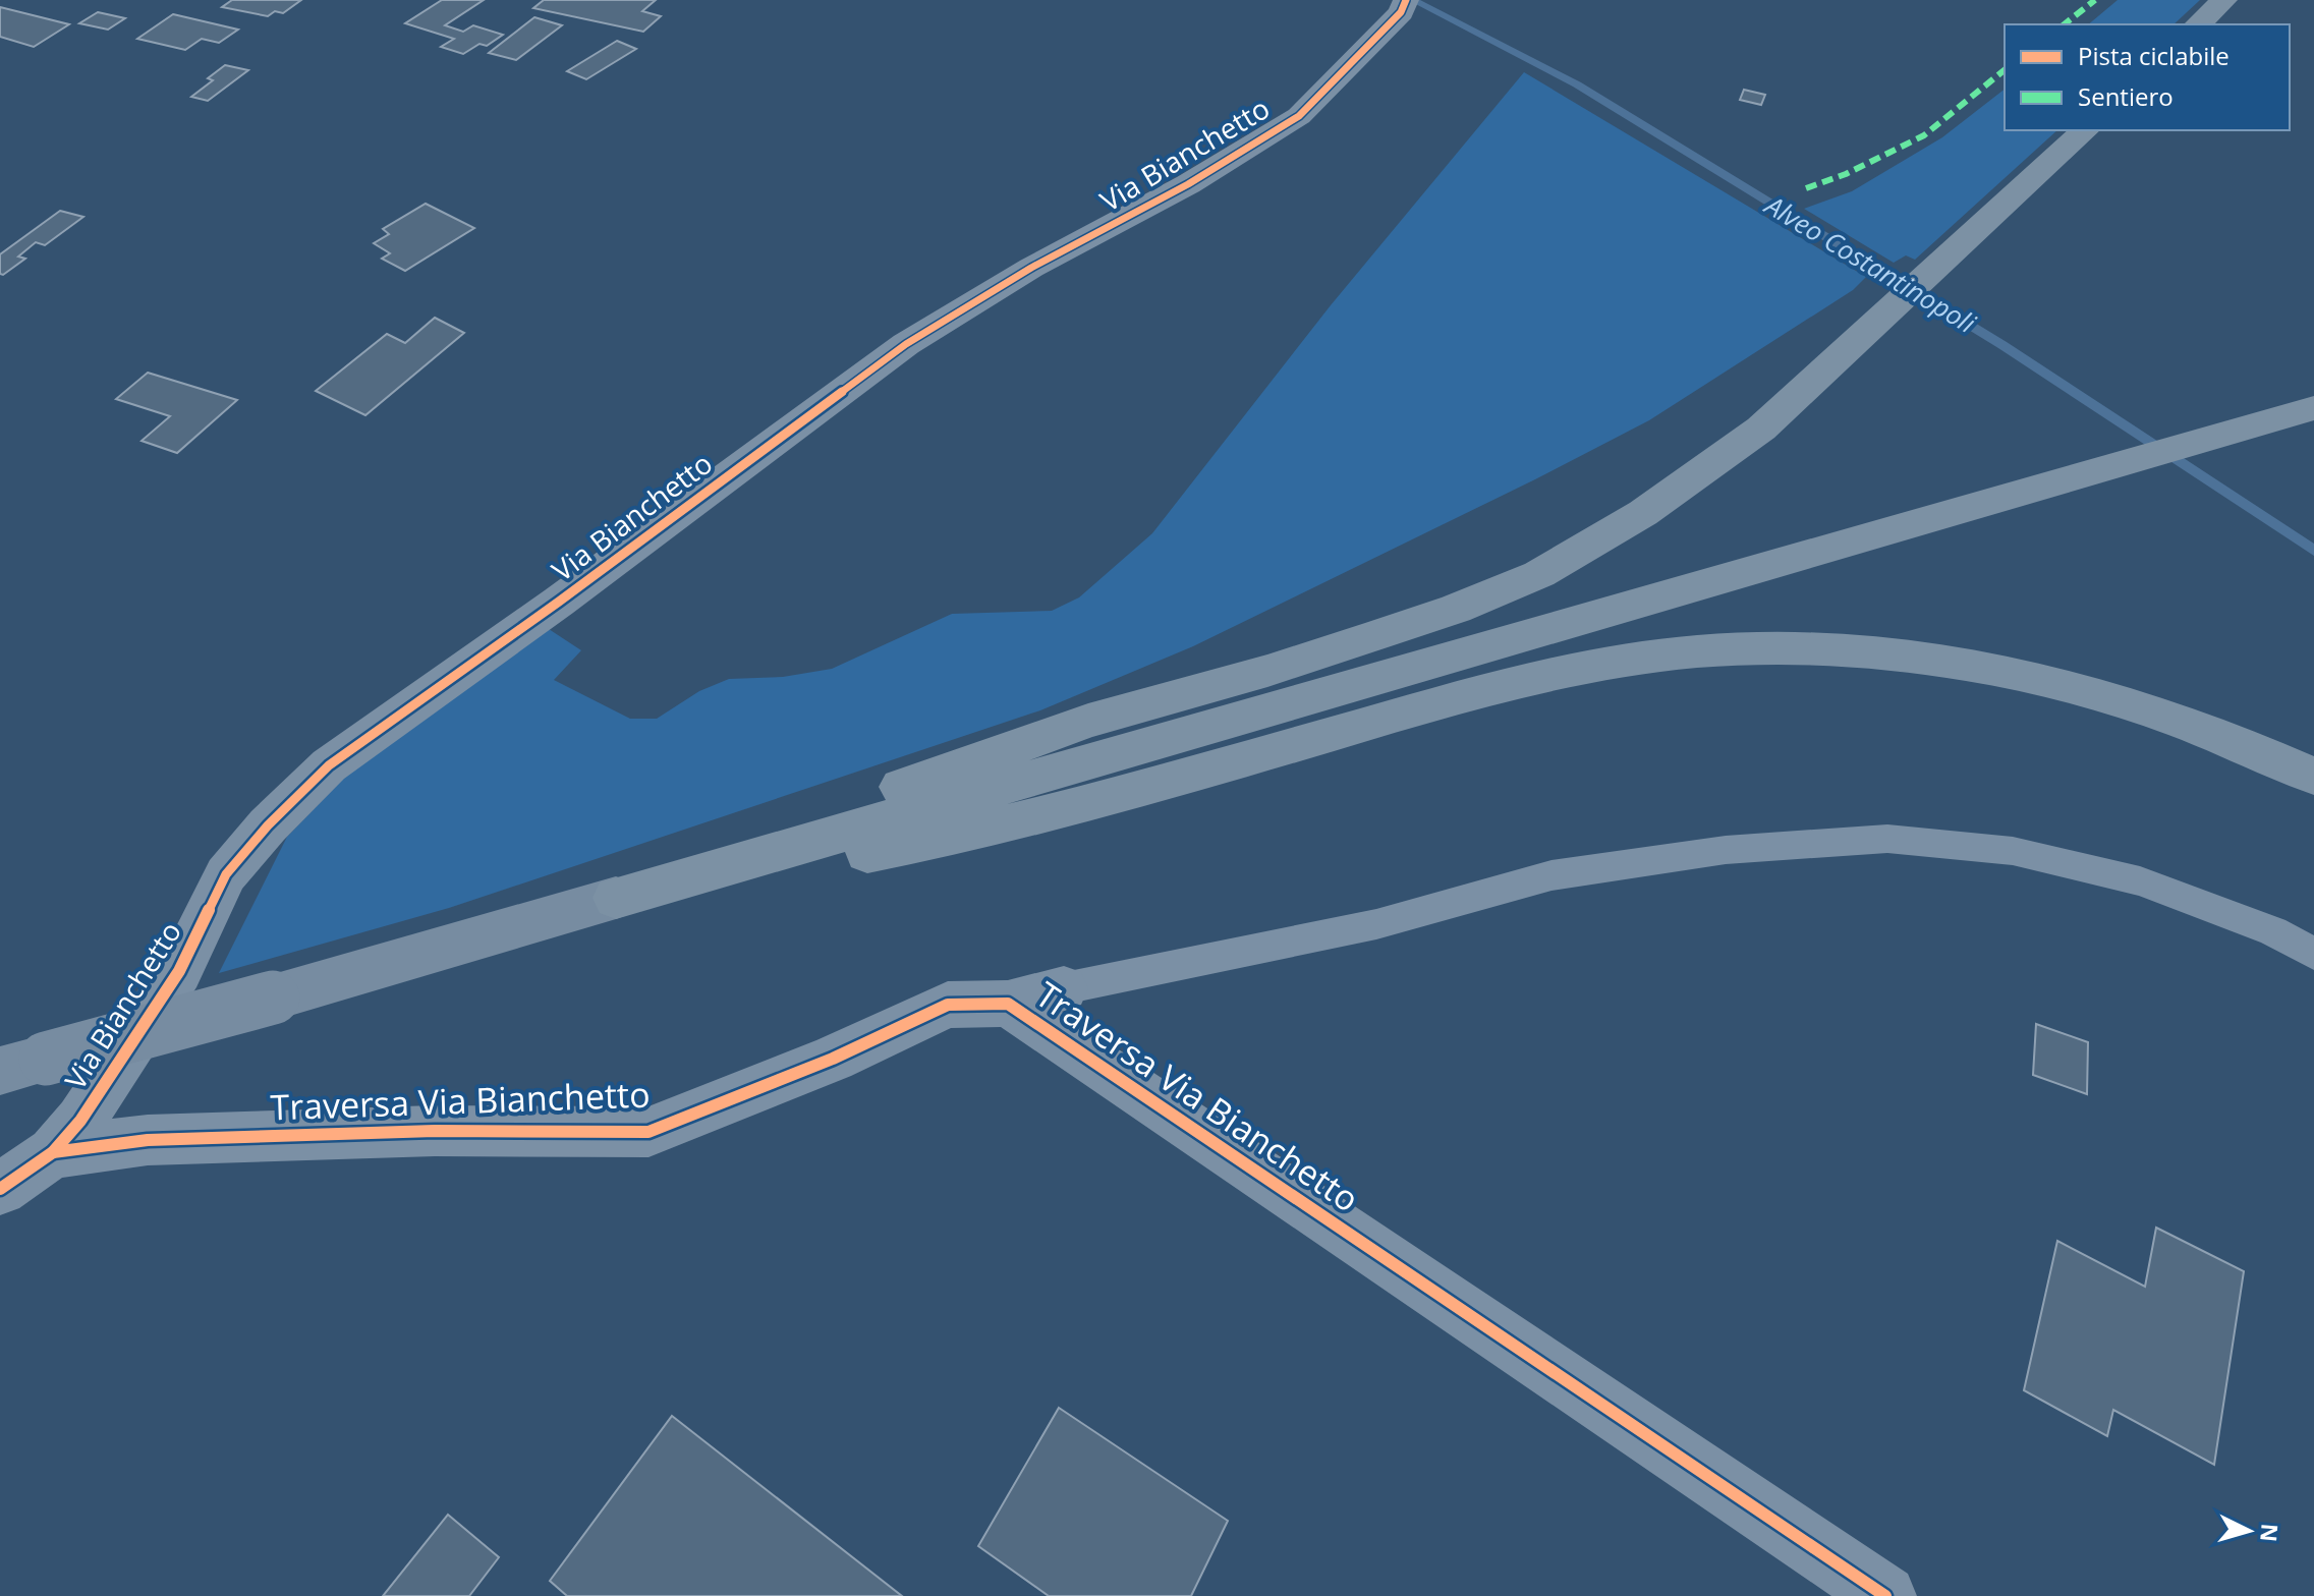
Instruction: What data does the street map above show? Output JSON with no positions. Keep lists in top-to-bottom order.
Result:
{
  "streets": {
    "street": ["Via Bianchetto", "Traversa Via Bianchetto"]
  },
  "crossings": [
    ["Via Bianchetto", "Traversa Via Bianchetto"]
  ],
  "water": ["Alveo Costantinopoli"],
  "legend": ["Pista ciclabile", "Sentiero"],
  "north": "right"
}
